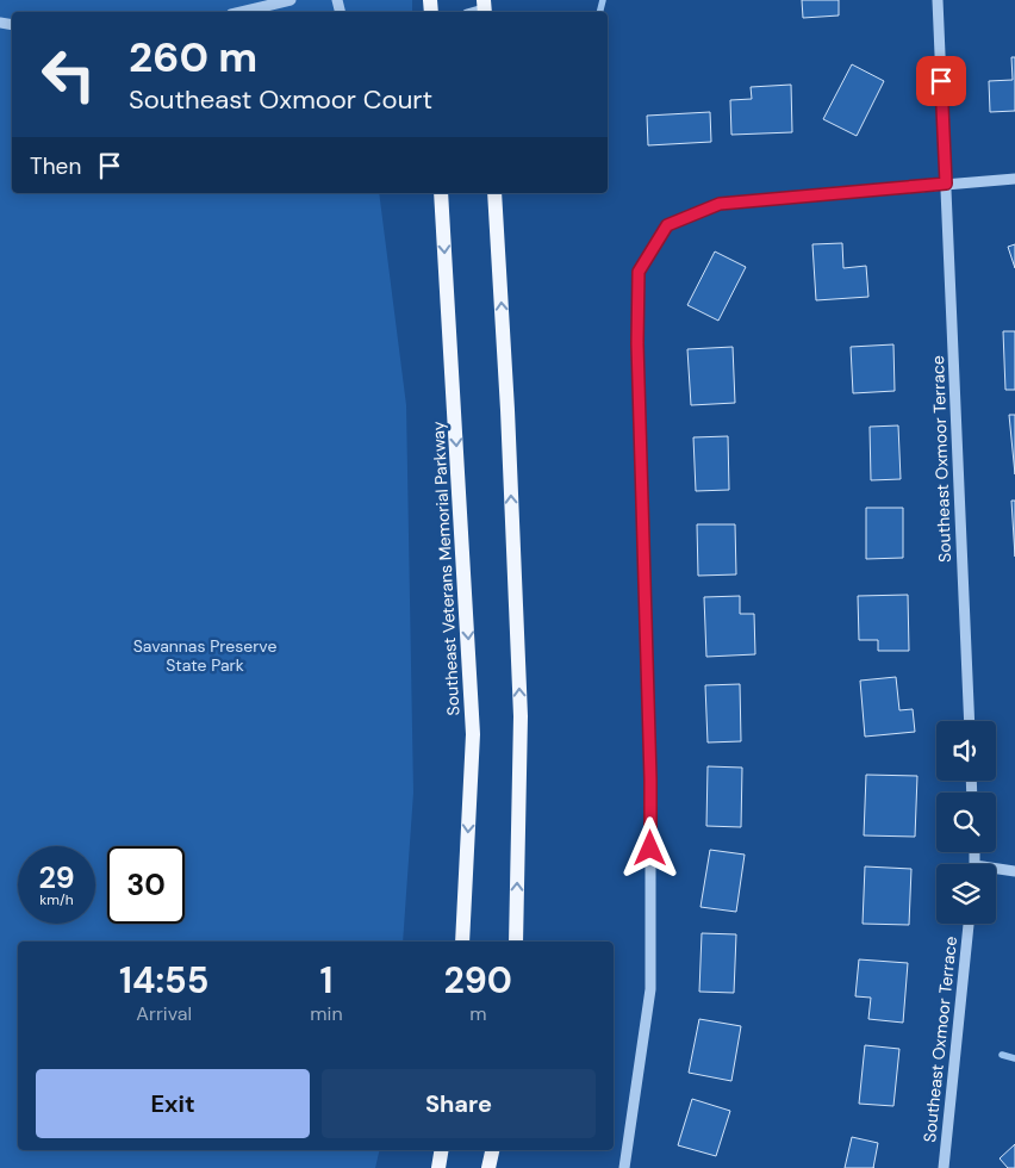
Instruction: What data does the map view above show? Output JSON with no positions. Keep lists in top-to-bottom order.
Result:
{
  "streets": {
    "main road": ["Southeast Veterans Memorial Parkway"],
    "street": ["Southeast Oxmoor Terrace"]
  },
  "parks": ["Savannas Preserve State Park"],
  "page": {
    "turn": ["260 m", "Southeast Oxmoor Court"],
    "then": "Then",
    "speed": "29 km/h",
    "limit": "30",
    "eta": [
      "14:55",
      "Arrival",
      "1",
      "min",
      "290",
      "m"
    ],
    "buttons": ["Exit", "Share"]
  }
}
